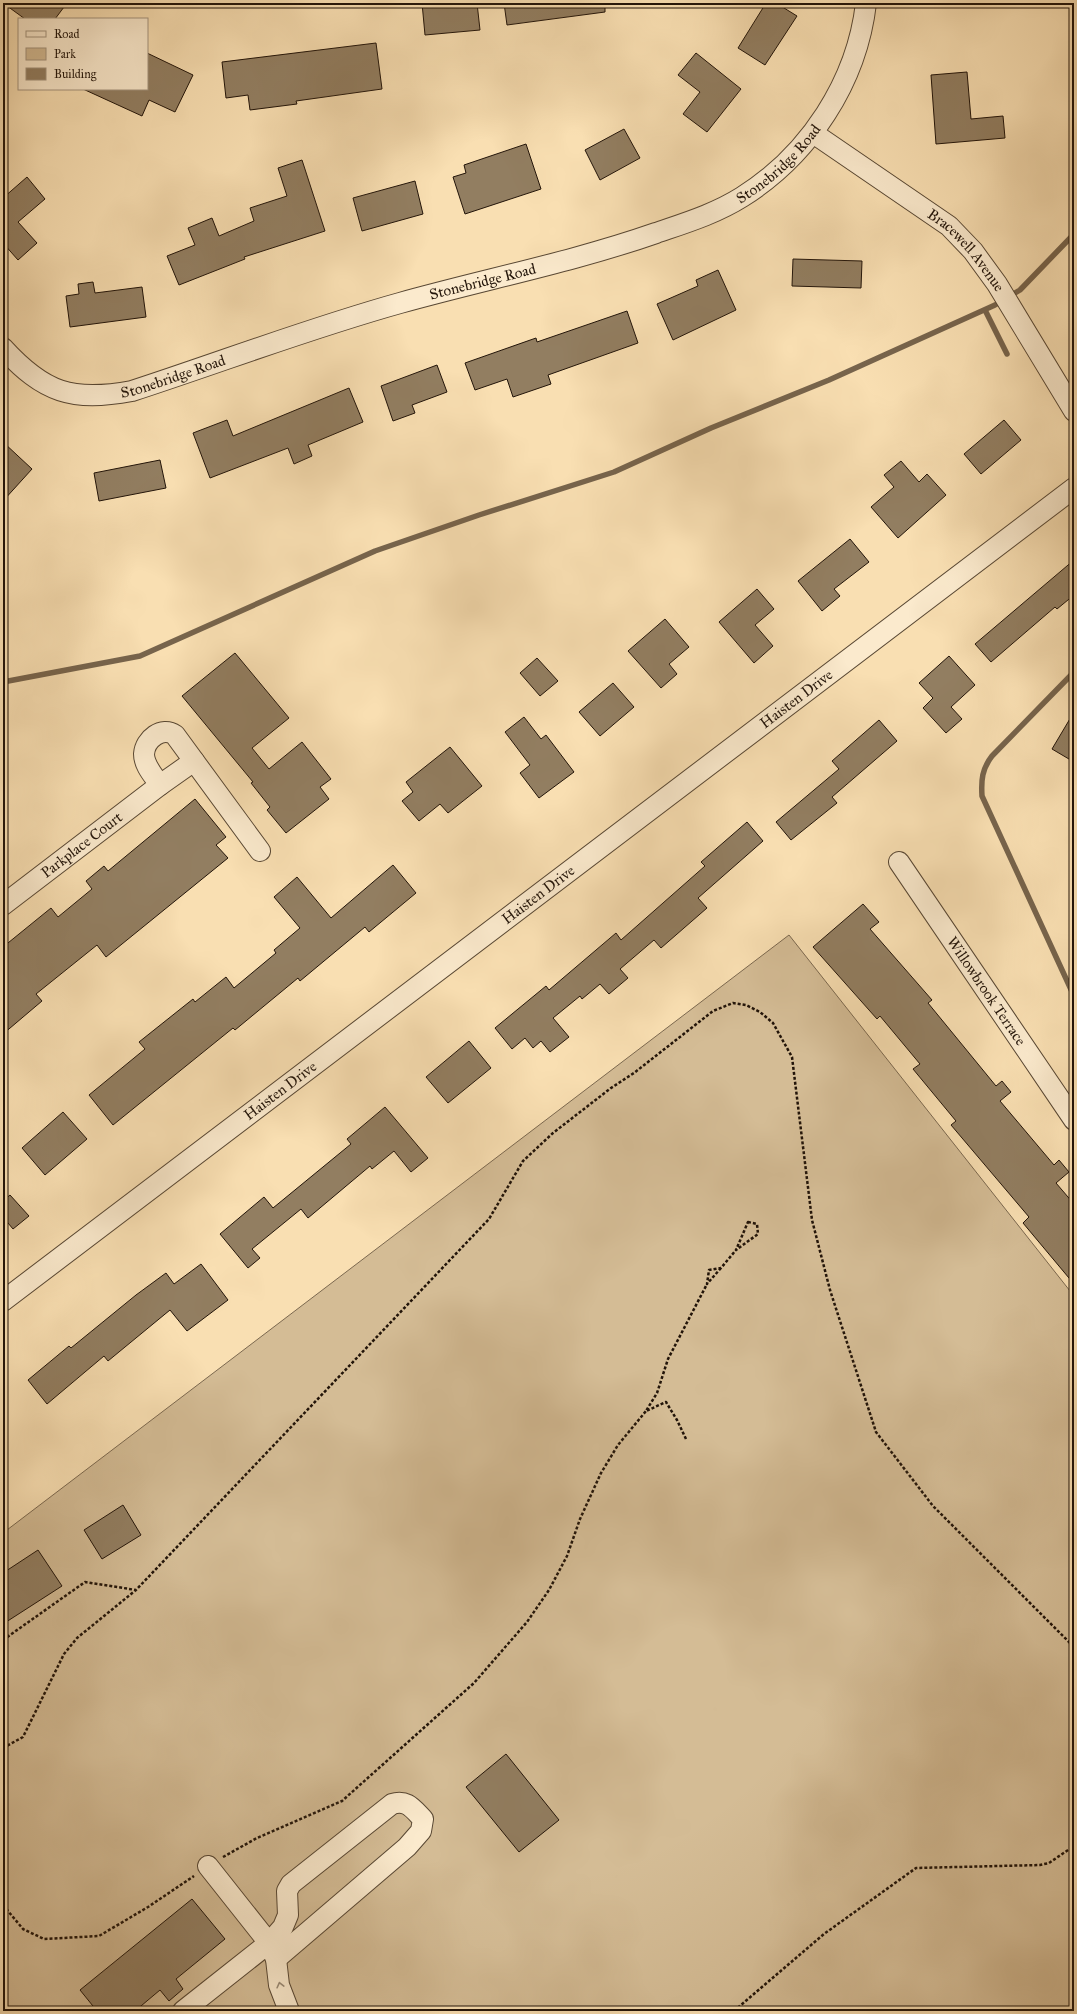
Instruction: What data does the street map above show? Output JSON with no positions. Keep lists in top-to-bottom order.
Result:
{
  "streets": {
    "street": [
      "Stonebridge Road",
      "Bracewell Avenue",
      "Haisten Drive",
      "Parkplace Court",
      "Willowbrook Terrace"
    ]
  },
  "crossings": [
    ["Stonebridge Road", "Bracewell Avenue"]
  ],
  "legend": ["Road", "Park", "Building"]
}
